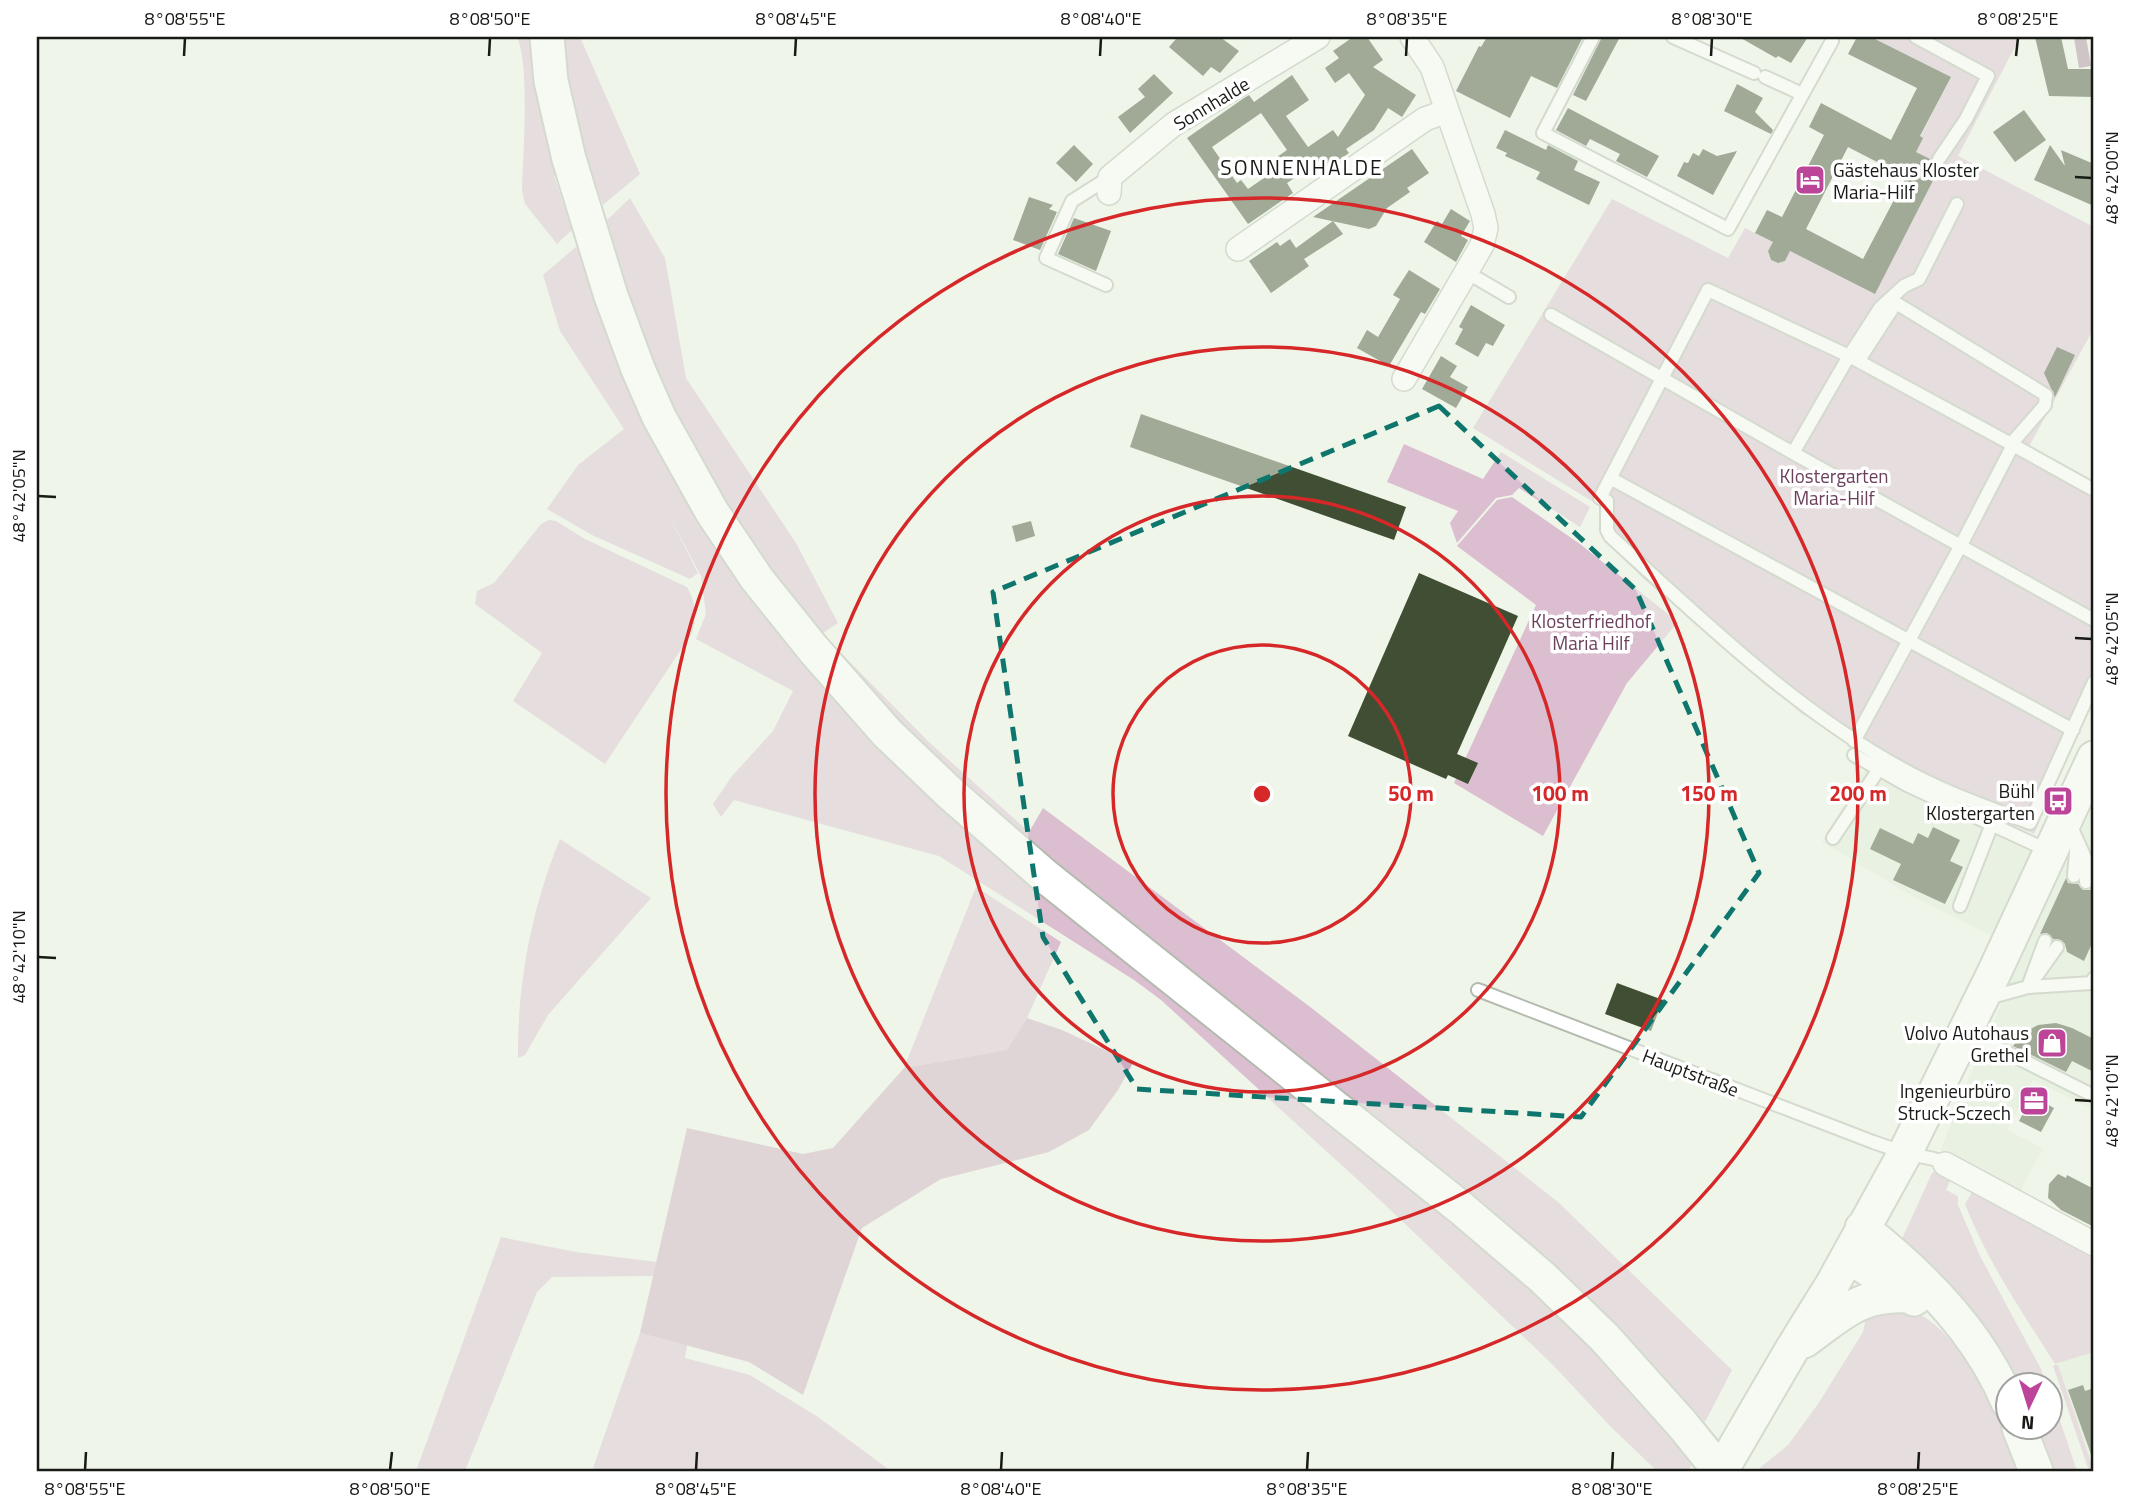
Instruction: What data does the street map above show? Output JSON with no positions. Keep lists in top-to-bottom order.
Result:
{
  "streets": {
    "street": ["Sonnhalde"],
    "lane": ["Hauptstraße"]
  },
  "districts": ["SONNENHALDE"],
  "parks": ["Klostergarten Maria-Hilf", "Klosterfriedhof Maria Hilf"],
  "places": {
    "hotel": ["Gästehaus Kloster Maria-Hilf"],
    "bus stop": ["Bühl Klostergarten"],
    "shop": ["Volvo Autohaus Grethel"],
    "office": ["Ingenieurbüro Struck-Sczech"]
  },
  "north": "bottom",
  "coordinates": [
    "8°08'55\"E",
    "8°08'50\"E",
    "8°08'45\"E",
    "8°08'40\"E",
    "8°08'35\"E",
    "8°08'30\"E",
    "8°08'25\"E",
    "48°42'00\"N",
    "48°42'05\"N",
    "48°42'10\"N"
  ],
  "rings": [
    "50 m",
    "100 m",
    "150 m",
    "200 m"
  ]
}
